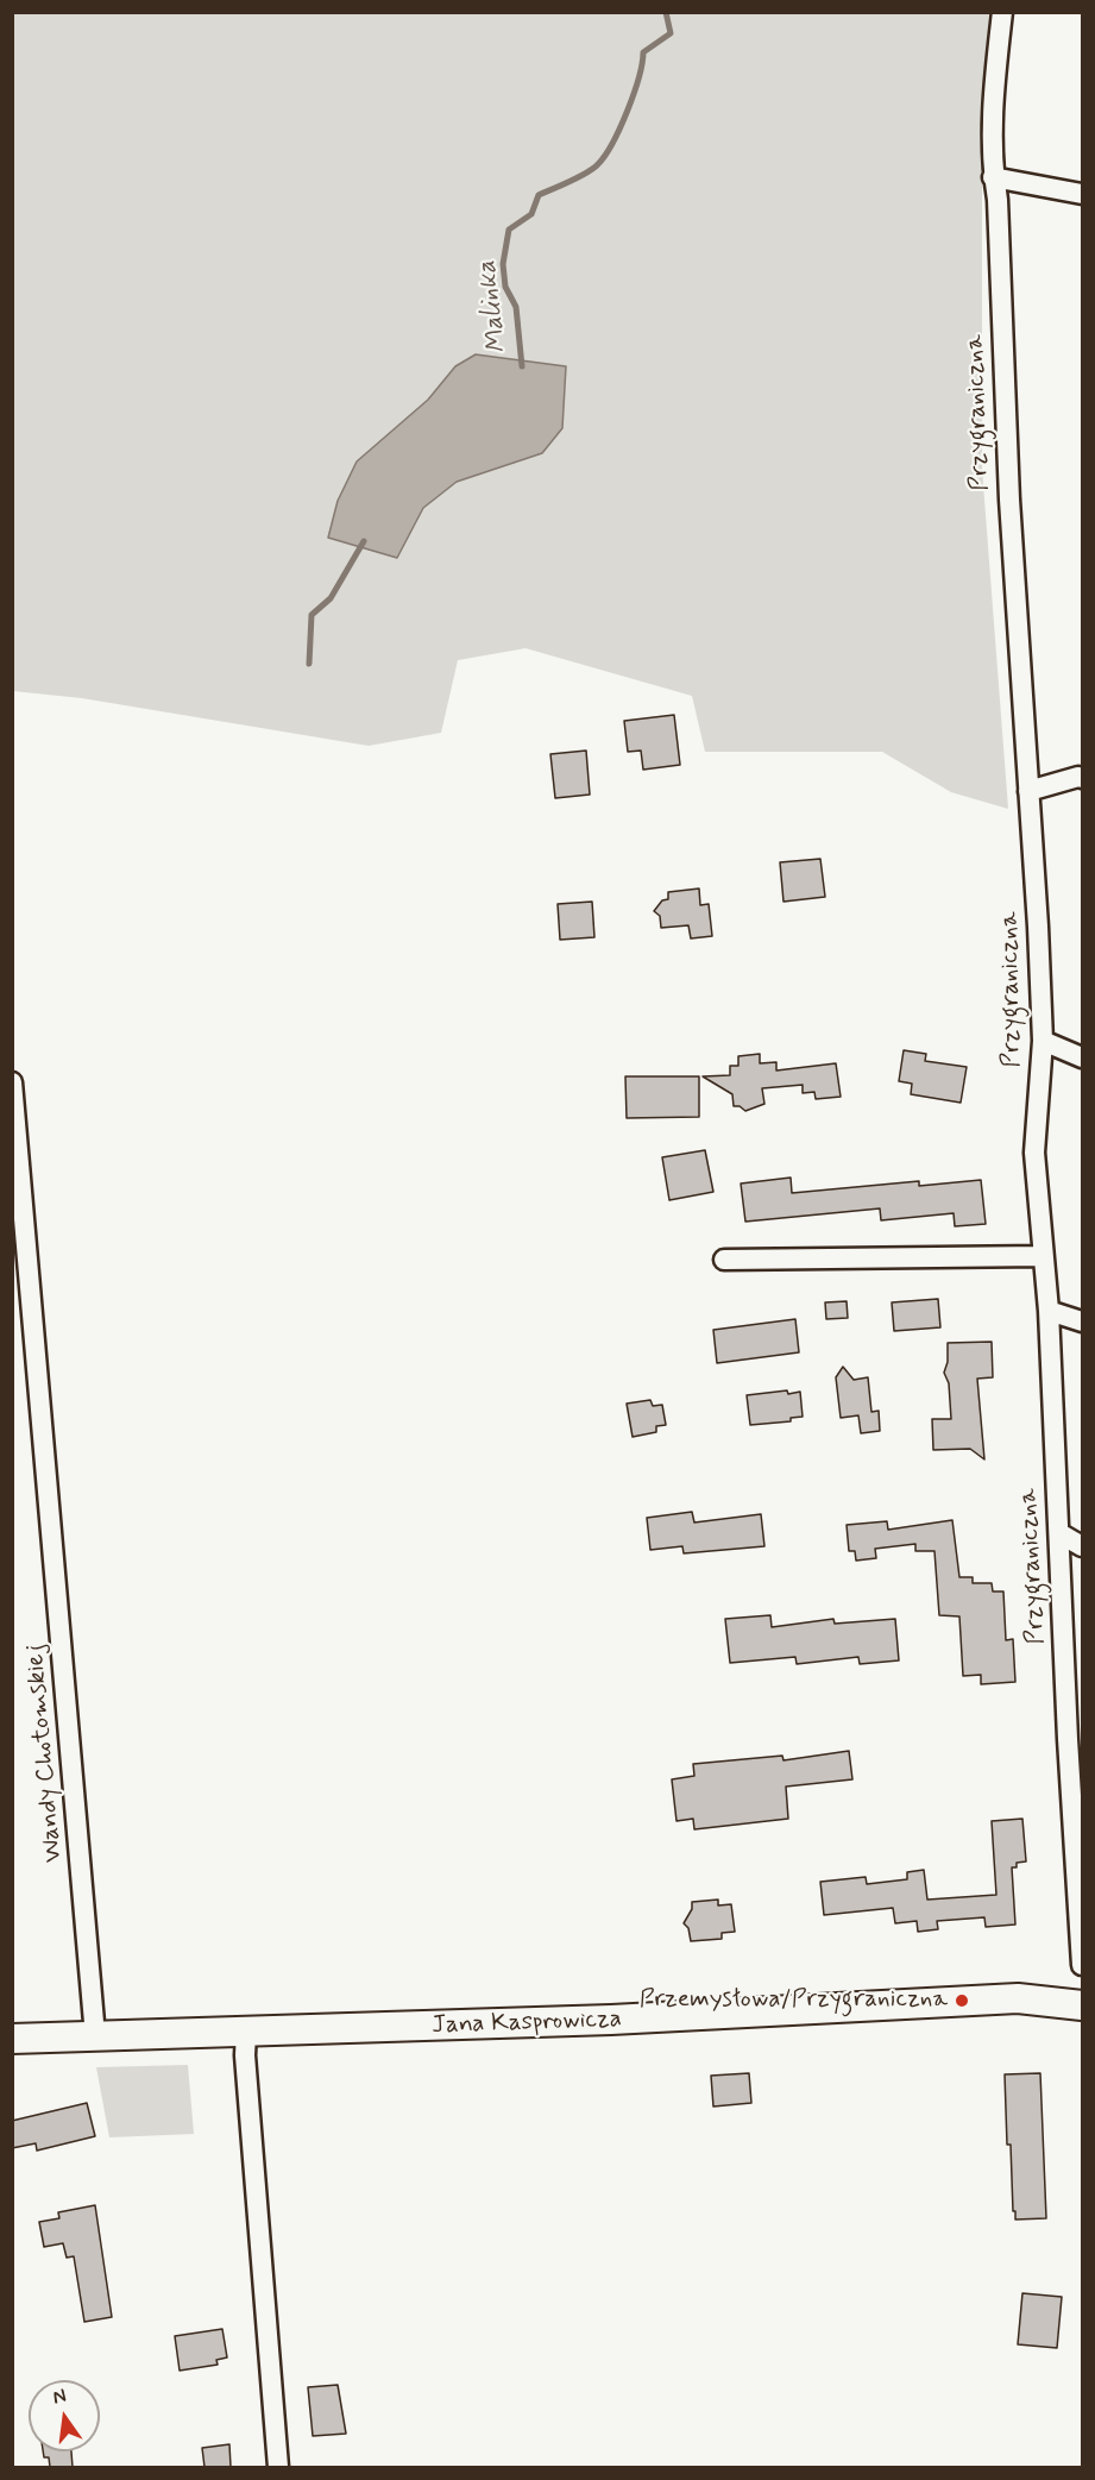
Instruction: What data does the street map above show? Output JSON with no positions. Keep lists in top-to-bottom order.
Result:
{
  "streets": {
    "street": ["Przygraniczna", "Wandy Chotomskiej", "Jana Kasprowicza"]
  },
  "crossings": [
    ["Wandy Chotomskiej", "Jana Kasprowicza"]
  ],
  "water": ["Malinka"],
  "places": ["Przemysłowa/Przygraniczna"],
  "north": "top"
}
